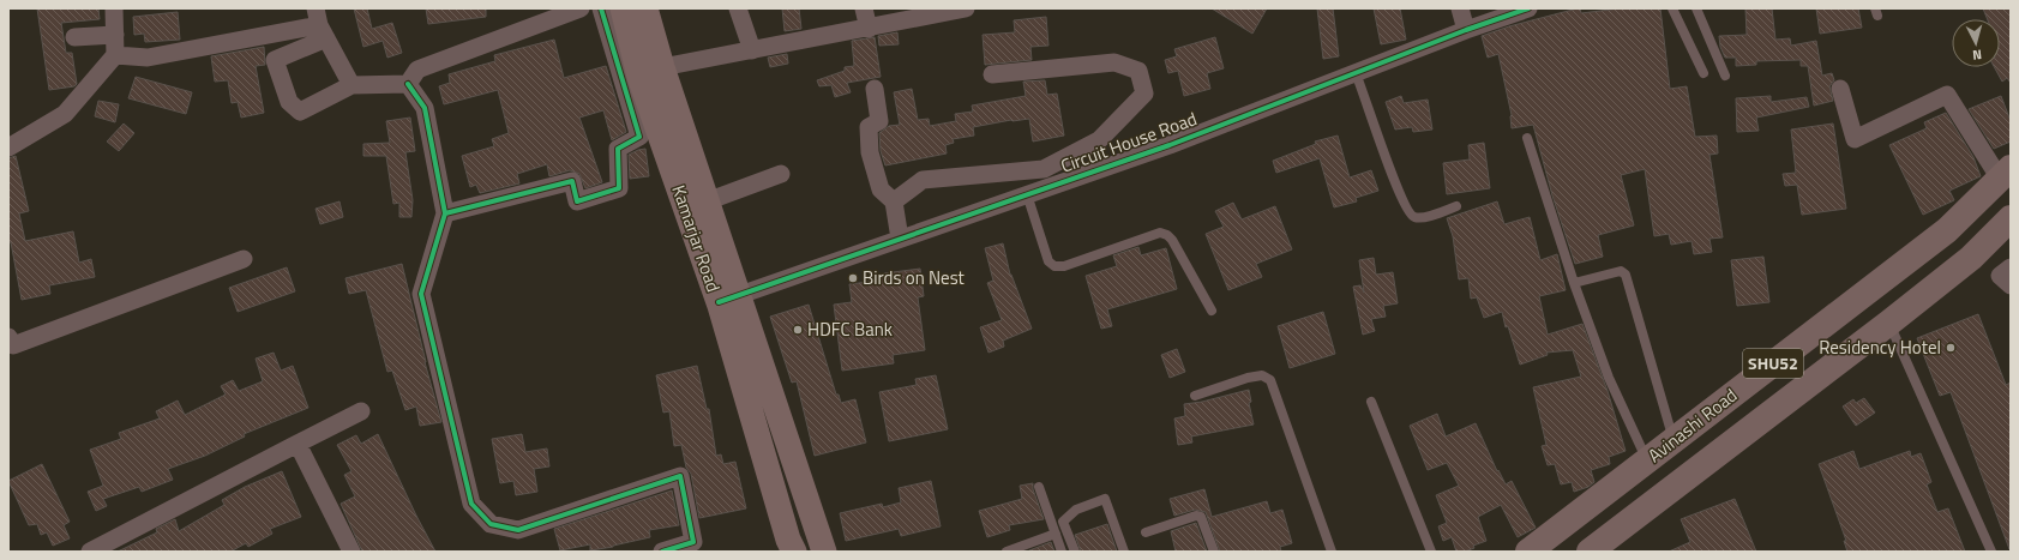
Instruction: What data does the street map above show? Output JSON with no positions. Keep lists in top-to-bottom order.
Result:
{
  "streets": {
    "main road": ["Kamarjar Road", "SHU52", "Avinashi Road"],
    "street": ["Circuit House Road"]
  },
  "crossings": [
    ["Circuit House Road", "Kamarjar Road"]
  ],
  "places": ["Birds on Nest", "HDFC Bank", "Residency Hotel"],
  "north": "bottom"
}
